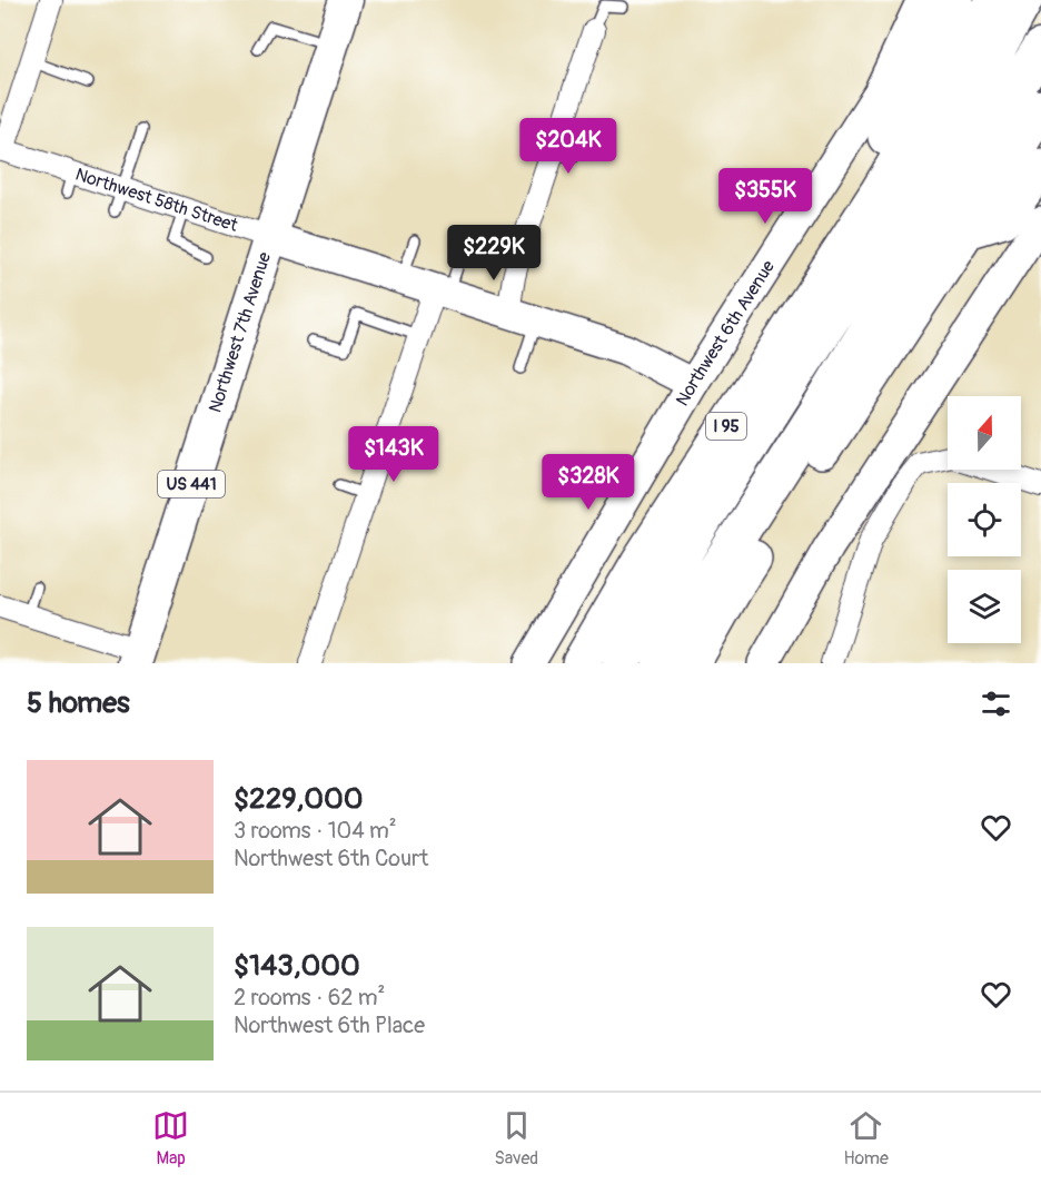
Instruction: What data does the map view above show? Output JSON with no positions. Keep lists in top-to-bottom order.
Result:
{
  "streets": {
    "highway": ["I 95"],
    "main road": [
      "Northwest 58th Street",
      "Northwest 7th Avenue",
      "Northwest 6th Avenue",
      "US 441"
    ]
  },
  "crossings": [
    ["Northwest 58th Street", "Northwest 7th Avenue"],
    ["Northwest 58th Street", "Northwest 6th Avenue"]
  ],
  "north": "top",
  "page": {
    "price": [
      "$204K",
      "$355K",
      "$229K",
      "$143K",
      "$328K"
    ],
    "heading": "5 homes",
    "list": [
      {
        "name": "$229,000",
        "note": "3 rooms · 104 m² · Northwest 6th Court"
      },
      {
        "name": "$143,000",
        "note": "2 rooms · 62 m² · Northwest 6th Place"
      }
    ],
    "tabs": ["Map", "Saved", "Home"]
  }
}
